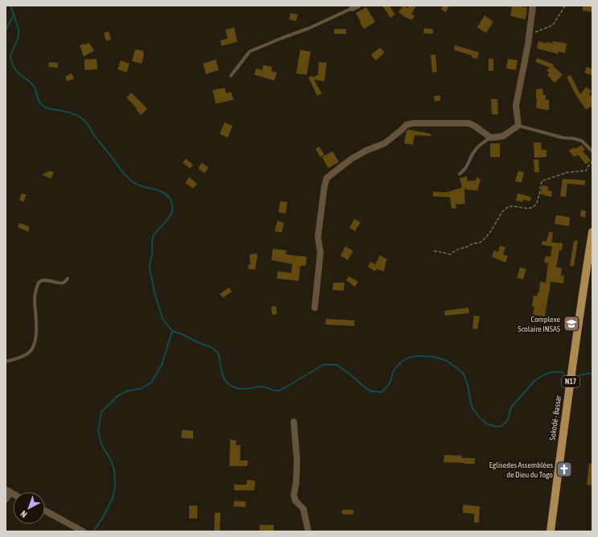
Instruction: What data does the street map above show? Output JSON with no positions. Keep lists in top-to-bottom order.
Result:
{
  "streets": {
    "main road": ["N17", "Sokodé - Bassar"]
  },
  "places": {
    "school or university": ["Complexe Scolaire INSAS"],
    "church": ["Eglisedes Assemblées de Dieu du Togo"]
  },
  "north": "bottom left"
}
